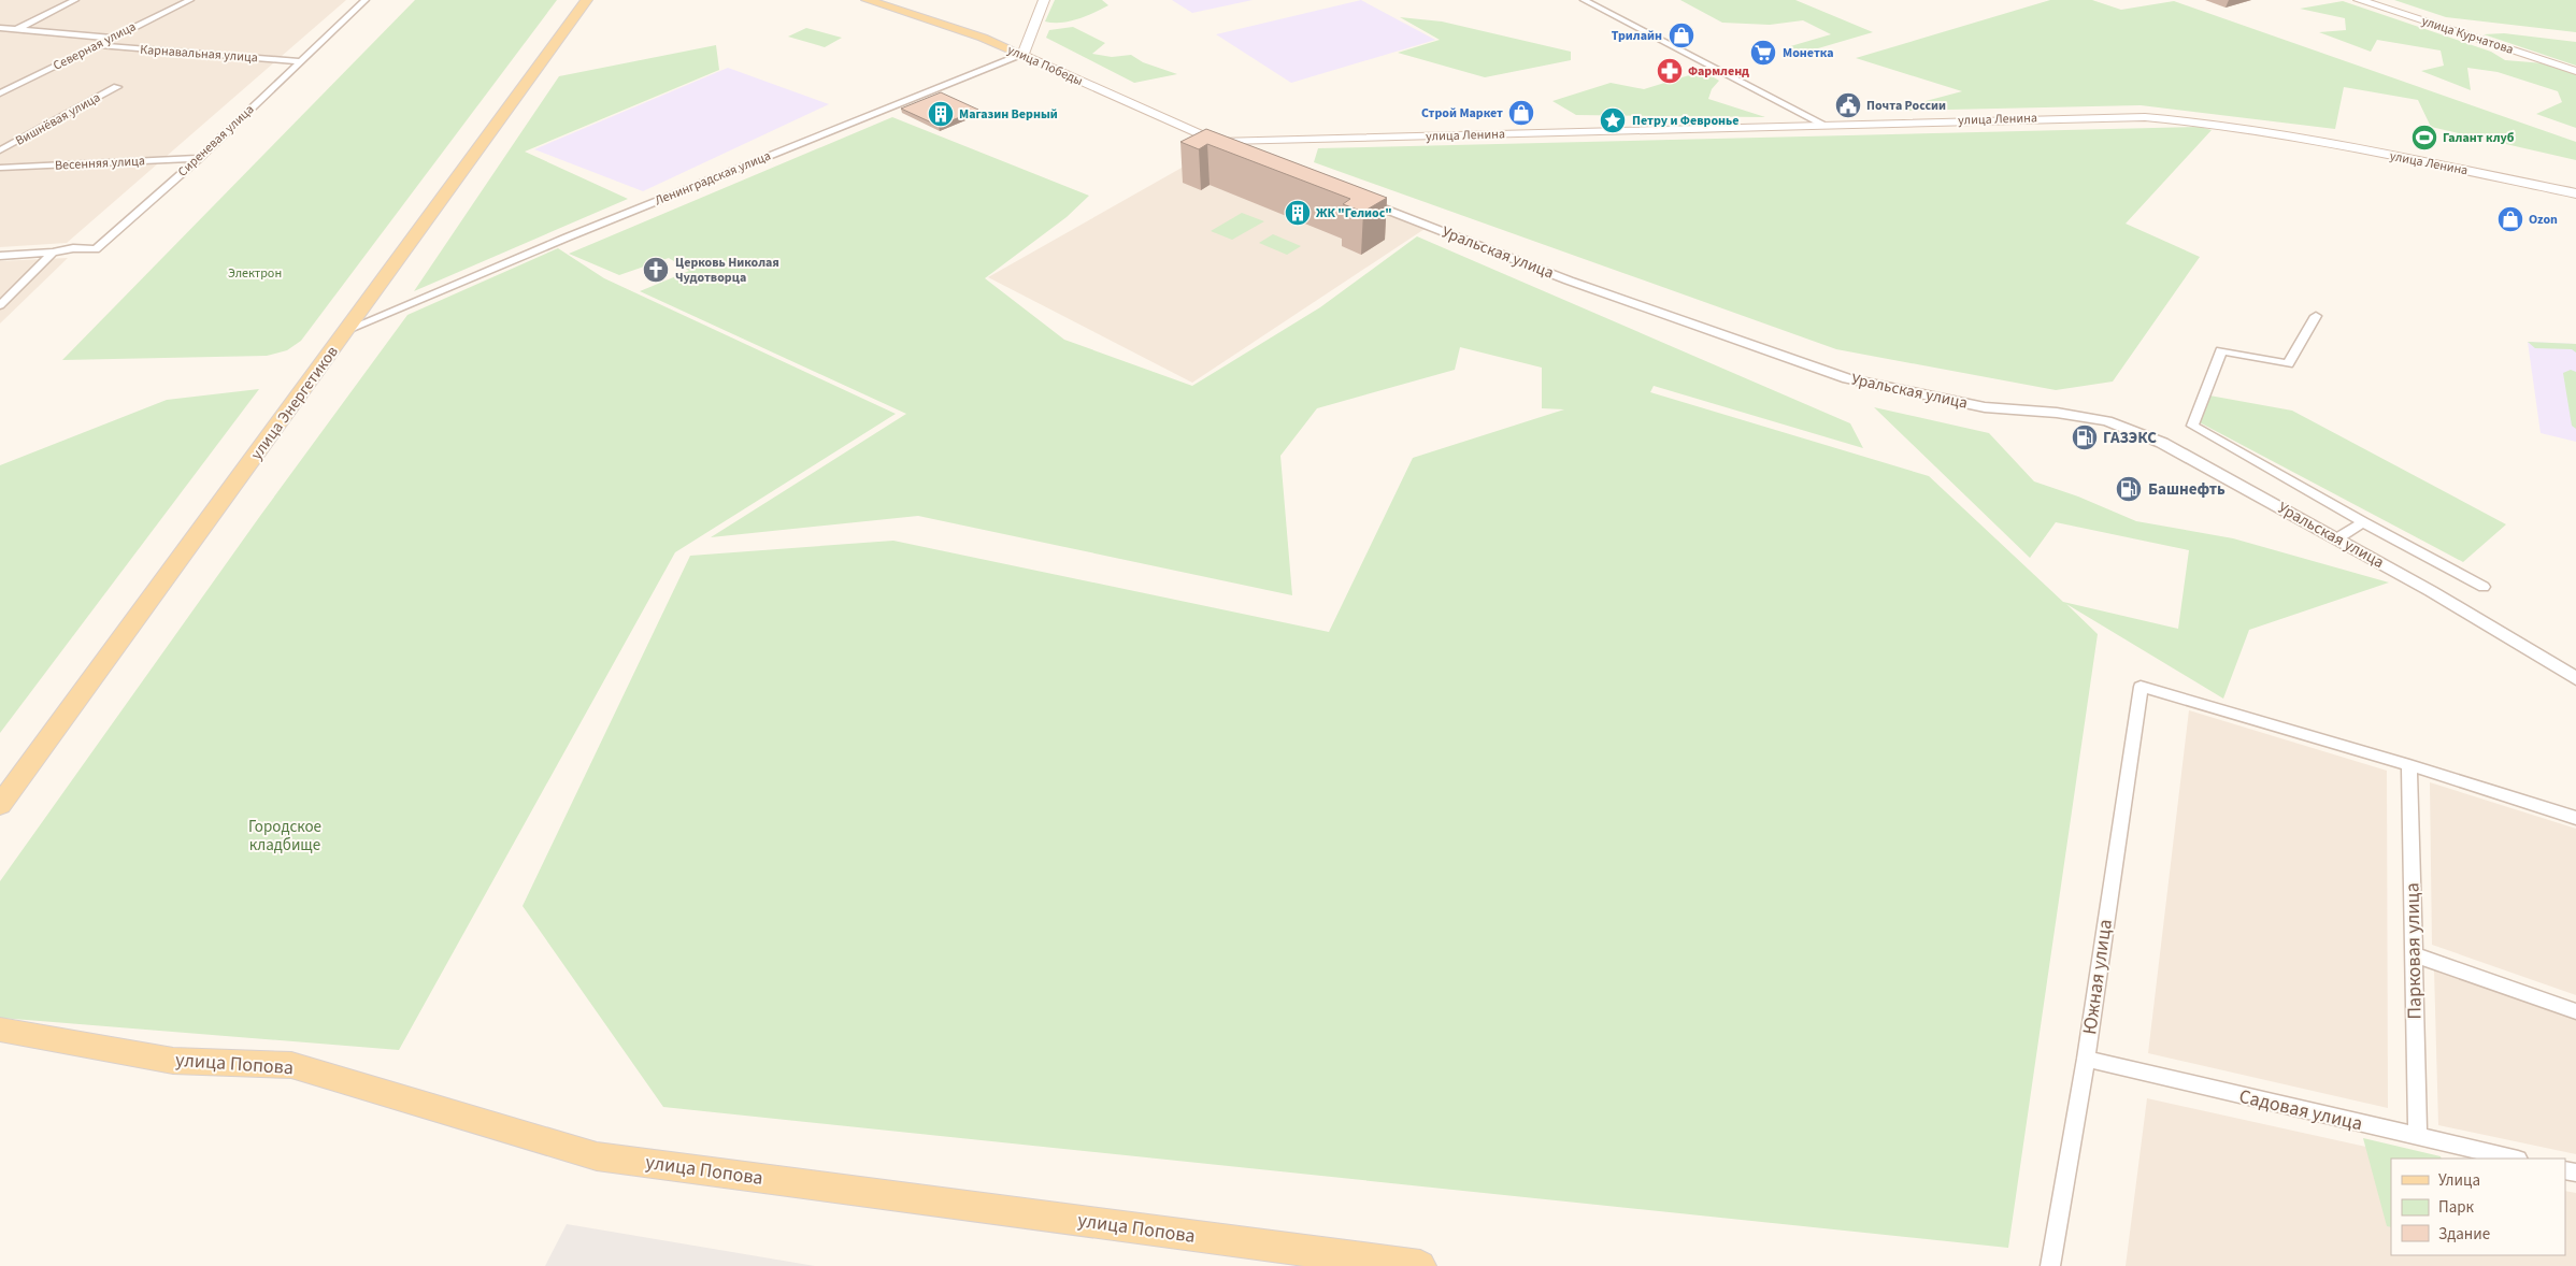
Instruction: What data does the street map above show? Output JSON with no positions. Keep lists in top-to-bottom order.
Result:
{
  "streets": {
    "main road": [
      "улица Курчатова",
      "улица Победы",
      "улица Ленина",
      "улица Энергетиков",
      "улица Попова"
    ],
    "street": [
      "Северная улица",
      "Карнавальная улица",
      "Вишнёвая улица",
      "Сиреневая улица",
      "Весенняя улица",
      "Ленинградская улица",
      "Уральская улица",
      "Парковая улица",
      "Южная улица",
      "Садовая улица"
    ]
  },
  "crossings": [
    ["Северная улица", "Карнавальная улица"],
    ["Карнавальная улица", "Сиреневая улица"],
    ["улица Победы", "улица Ленина"],
    ["улица Победы", "Ленинградская улица"],
    ["Сиреневая улица", "Весенняя улица"],
    ["Ленинградская улица", "улица Энергетиков"],
    ["Парковая улица", "Южная улица"],
    ["Парковая улица", "Садовая улица"],
    ["Южная улица", "Садовая улица"]
  ],
  "parks": ["Электрон", "Городское кладбище"],
  "places": {
    "shop": ["Трилайн", "Строй Маркет", "Ozon"],
    "supermarket": ["Монетка"],
    "pharmacy": ["Фармленд"],
    "public building": ["Почта России"],
    "building": ["Магазин Верный", "ЖК \"Гелиос\""],
    "place": ["Петру и Февронье"],
    "sports": ["Галант клуб"],
    "church": ["Церковь Николая Чудотворца"],
    "fuel station": ["ГАЗЭКС", "Башнефть"]
  },
  "legend": ["Улица", "Парк", "Здание"]
}
